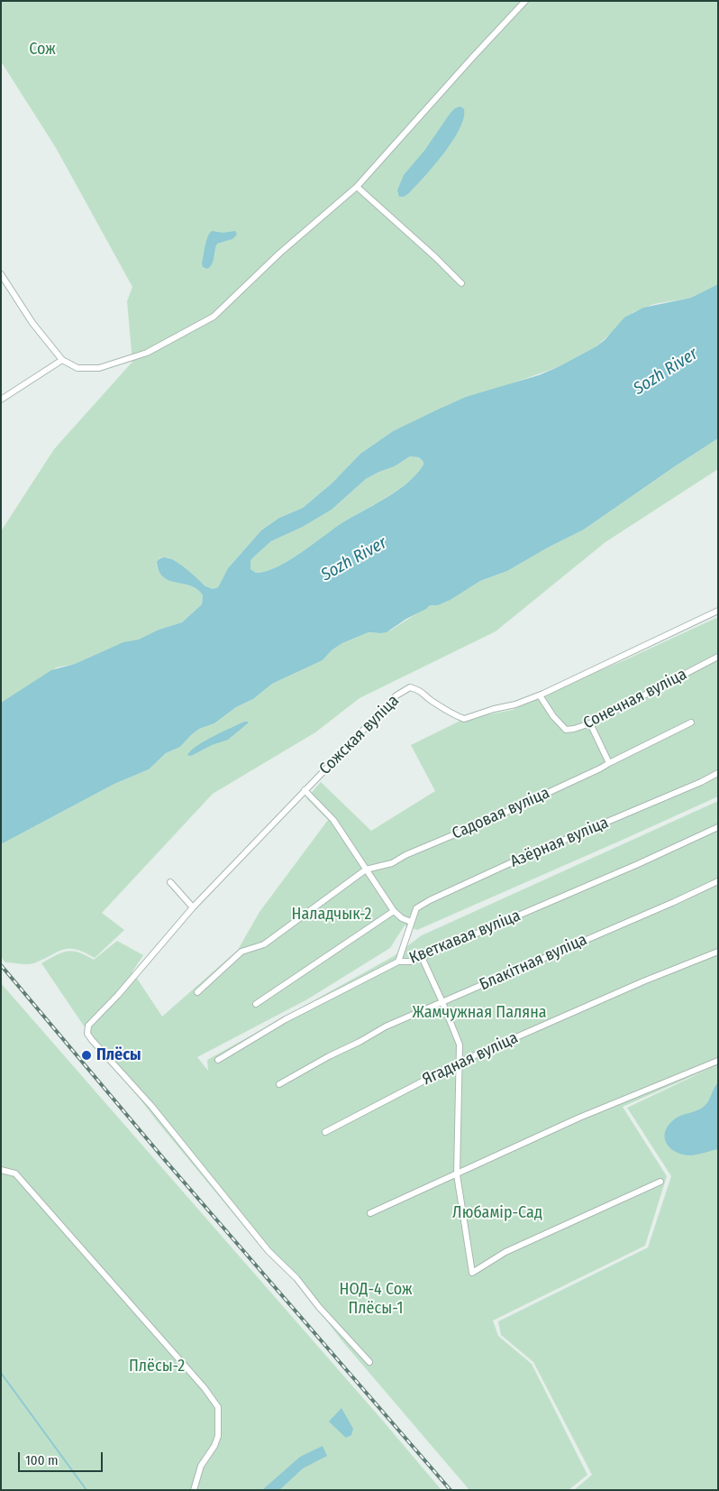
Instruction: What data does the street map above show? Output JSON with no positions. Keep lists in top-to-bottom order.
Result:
{
  "streets": {
    "street": [
      "Сонечная вуліца",
      "Сожская вуліца",
      "Садовая вуліца",
      "Азёрная вуліца",
      "Кветкавая вуліца",
      "Блакітная вуліца",
      "Ягадная вуліца"
    ]
  },
  "crossings": [
    ["Сонечная вуліца", "Сожская вуліца"],
    ["Азёрная вуліца", "Кветкавая вуліца"]
  ],
  "water": ["Sozh River"],
  "parks": [
    "Сож",
    "Наладчык-2",
    "Жамчужная Паляна",
    "Любамір-Сад",
    "НОД-4 Сож Плёсы-1",
    "Плёсы-2"
  ],
  "places": ["Плёсы"],
  "scale_bar": "100 m"
}
